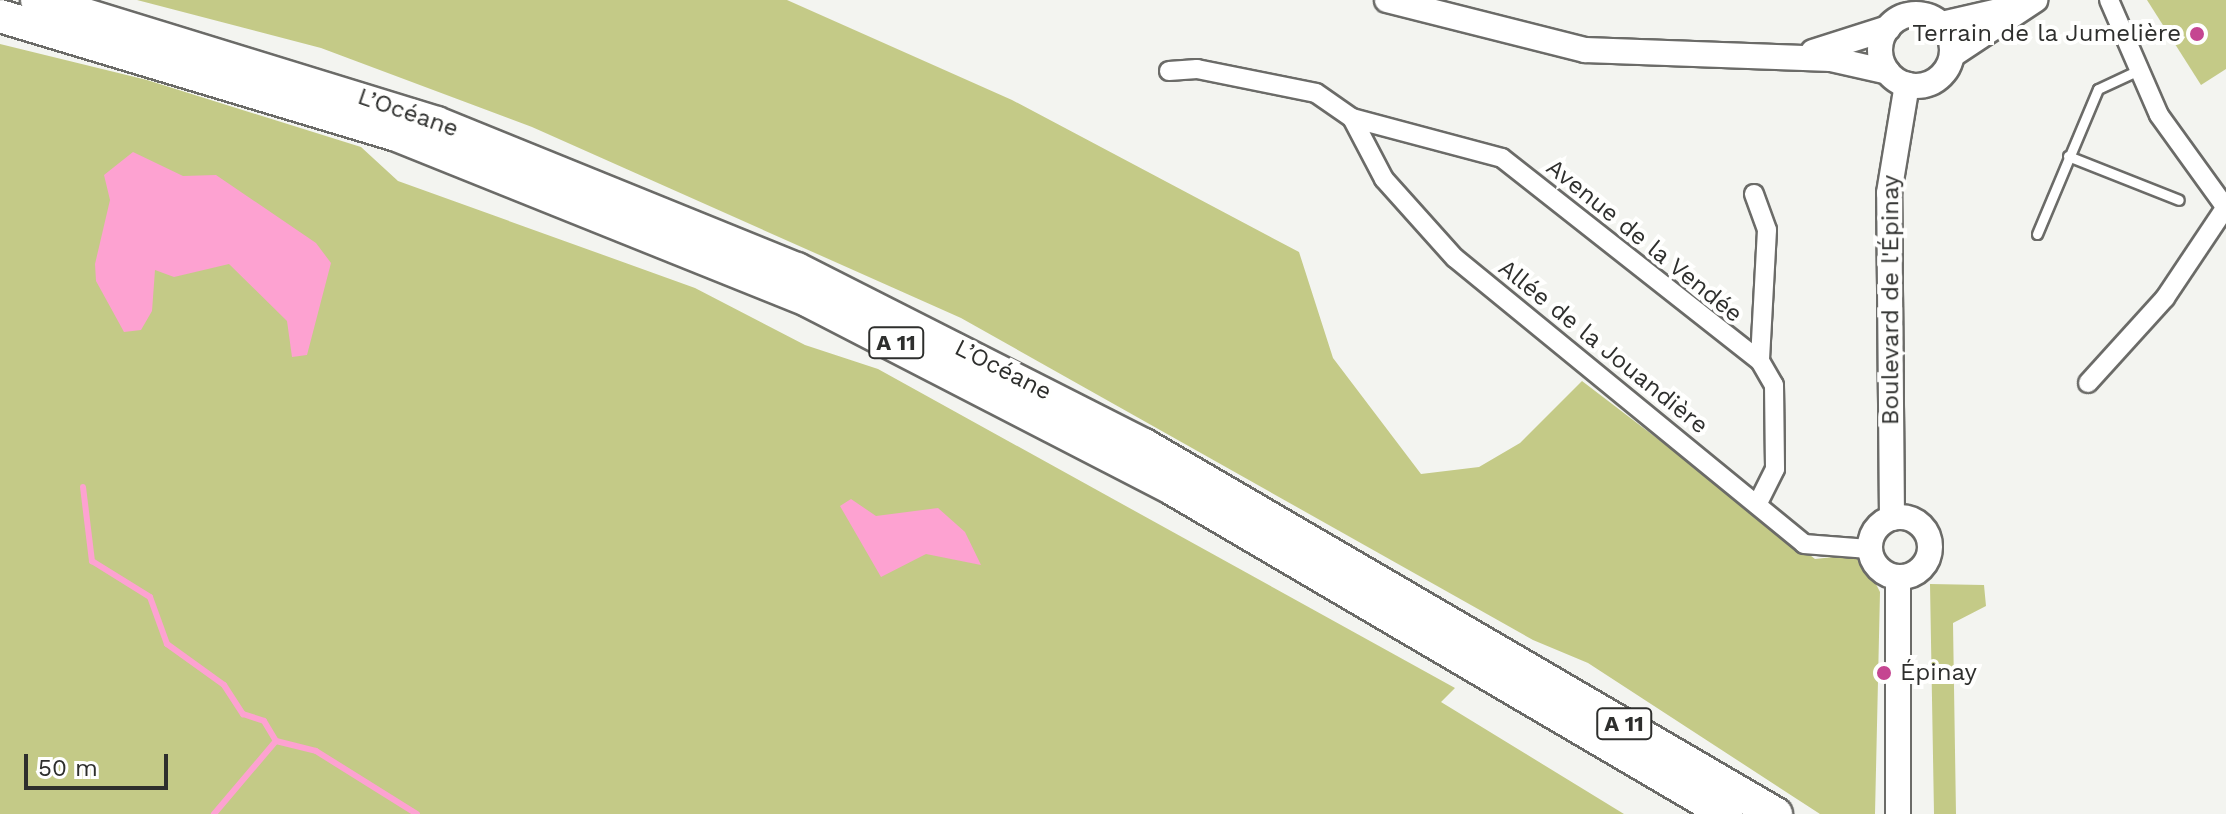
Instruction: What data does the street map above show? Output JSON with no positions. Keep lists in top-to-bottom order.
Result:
{
  "streets": {
    "highway": ["L’Océane", "A 11"],
    "main road": ["Boulevard de l'Épinay"],
    "street": ["Avenue de la Vendée", "Allée de la Jouandière"]
  },
  "crossings": [
    ["Avenue de la Vendée", "Allée de la Jouandière"],
    ["Boulevard de l'Épinay", "Allée de la Jouandière"]
  ],
  "places": ["Terrain de la Jumelière", "Épinay"],
  "scale_bar": "50 m"
}
